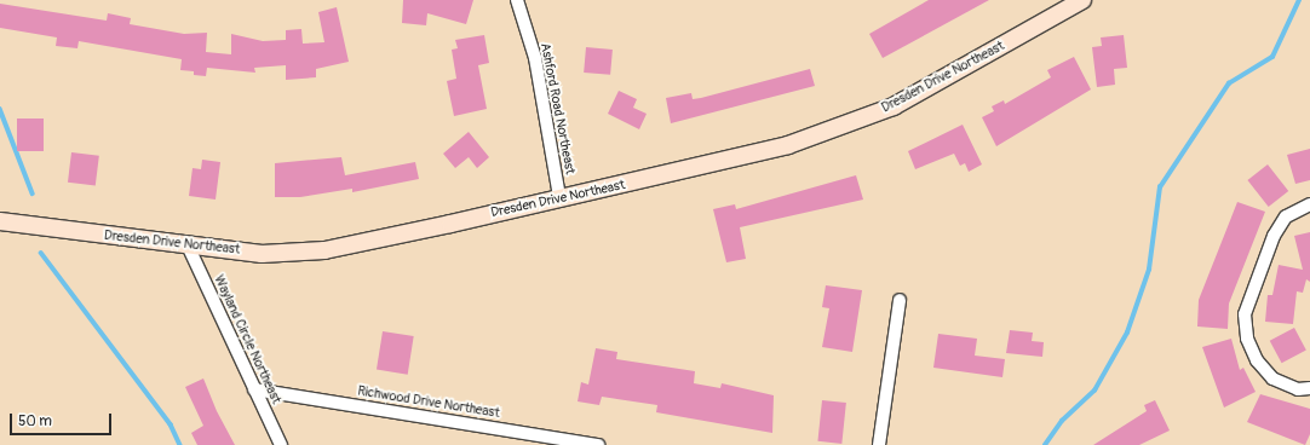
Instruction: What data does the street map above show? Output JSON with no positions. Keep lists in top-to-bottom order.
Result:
{
  "streets": {
    "street": [
      "Dresden Drive Northeast",
      "Ashford Road Northeast",
      "Wayland Circle Northeast",
      "Richwood Drive Northeast"
    ]
  },
  "crossings": [
    ["Dresden Drive Northeast", "Ashford Road Northeast"],
    ["Dresden Drive Northeast", "Wayland Circle Northeast"],
    ["Wayland Circle Northeast", "Richwood Drive Northeast"]
  ],
  "scale_bar": "50 m"
}
